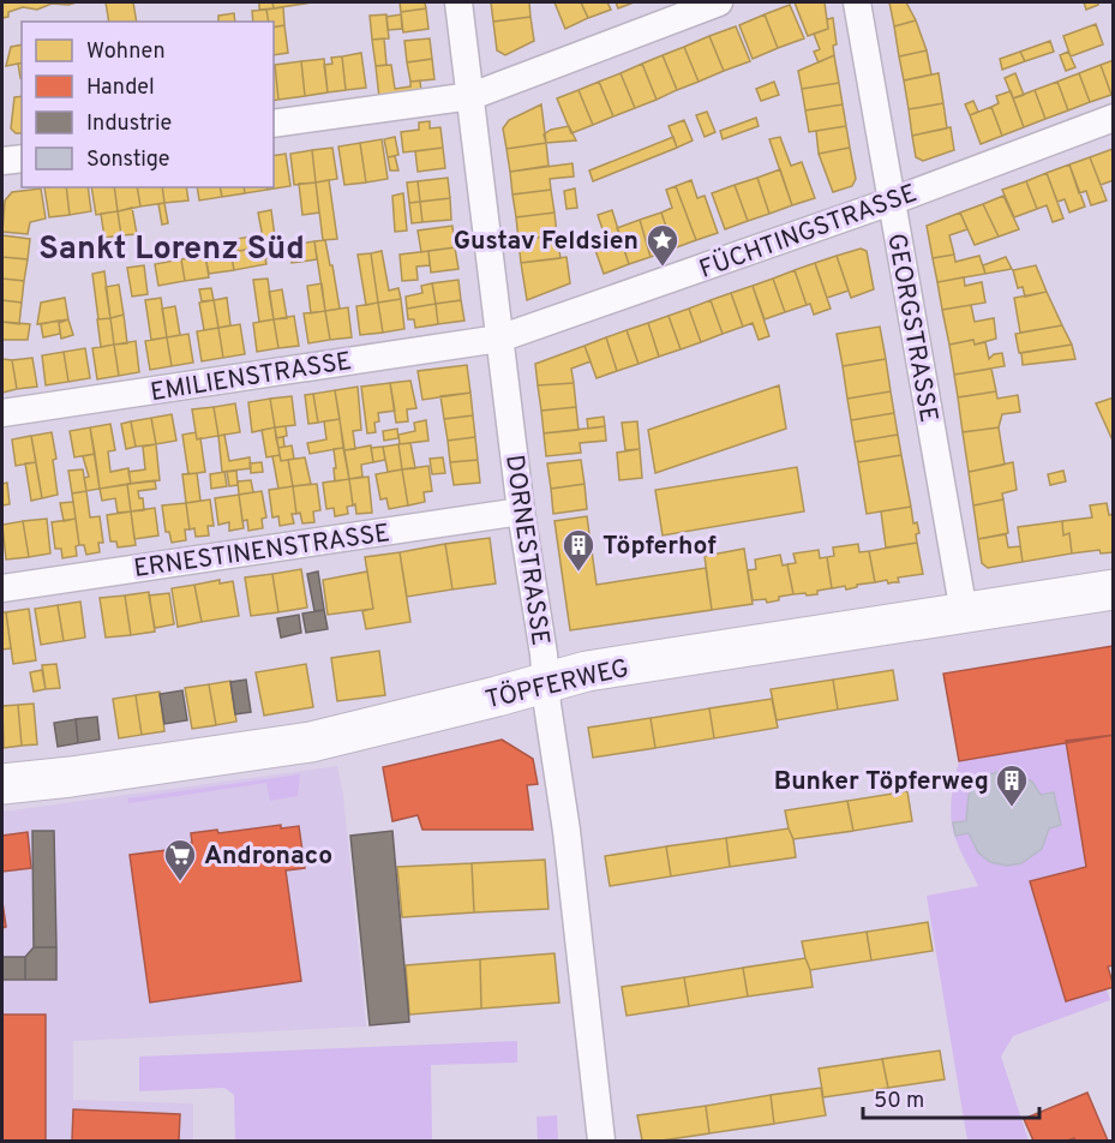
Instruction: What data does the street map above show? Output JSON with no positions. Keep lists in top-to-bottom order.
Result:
{
  "streets": {
    "main road": ["TÖPFERWEG"],
    "street": [
      "FÜCHTINGSTRASSE",
      "GEORGSTRASSE",
      "EMILIENSTRASSE",
      "ERNESTINENSTRASSE",
      "DORNESTRASSE"
    ]
  },
  "crossings": [
    ["FÜCHTINGSTRASSE", "GEORGSTRASSE"],
    ["FÜCHTINGSTRASSE", "EMILIENSTRASSE"],
    ["FÜCHTINGSTRASSE", "DORNESTRASSE"],
    ["GEORGSTRASSE", "TÖPFERWEG"],
    ["EMILIENSTRASSE", "DORNESTRASSE"],
    ["ERNESTINENSTRASSE", "DORNESTRASSE"],
    ["DORNESTRASSE", "TÖPFERWEG"]
  ],
  "districts": ["Sankt Lorenz Süd"],
  "places": {
    "place": ["Gustav Feldsien"],
    "building": ["Töpferhof", "Bunker Töpferweg"],
    "supermarket": ["Andronaco"]
  },
  "legend": [
    "Wohnen",
    "Handel",
    "Industrie",
    "Sonstige"
  ],
  "scale_bar": "50 m"
}
